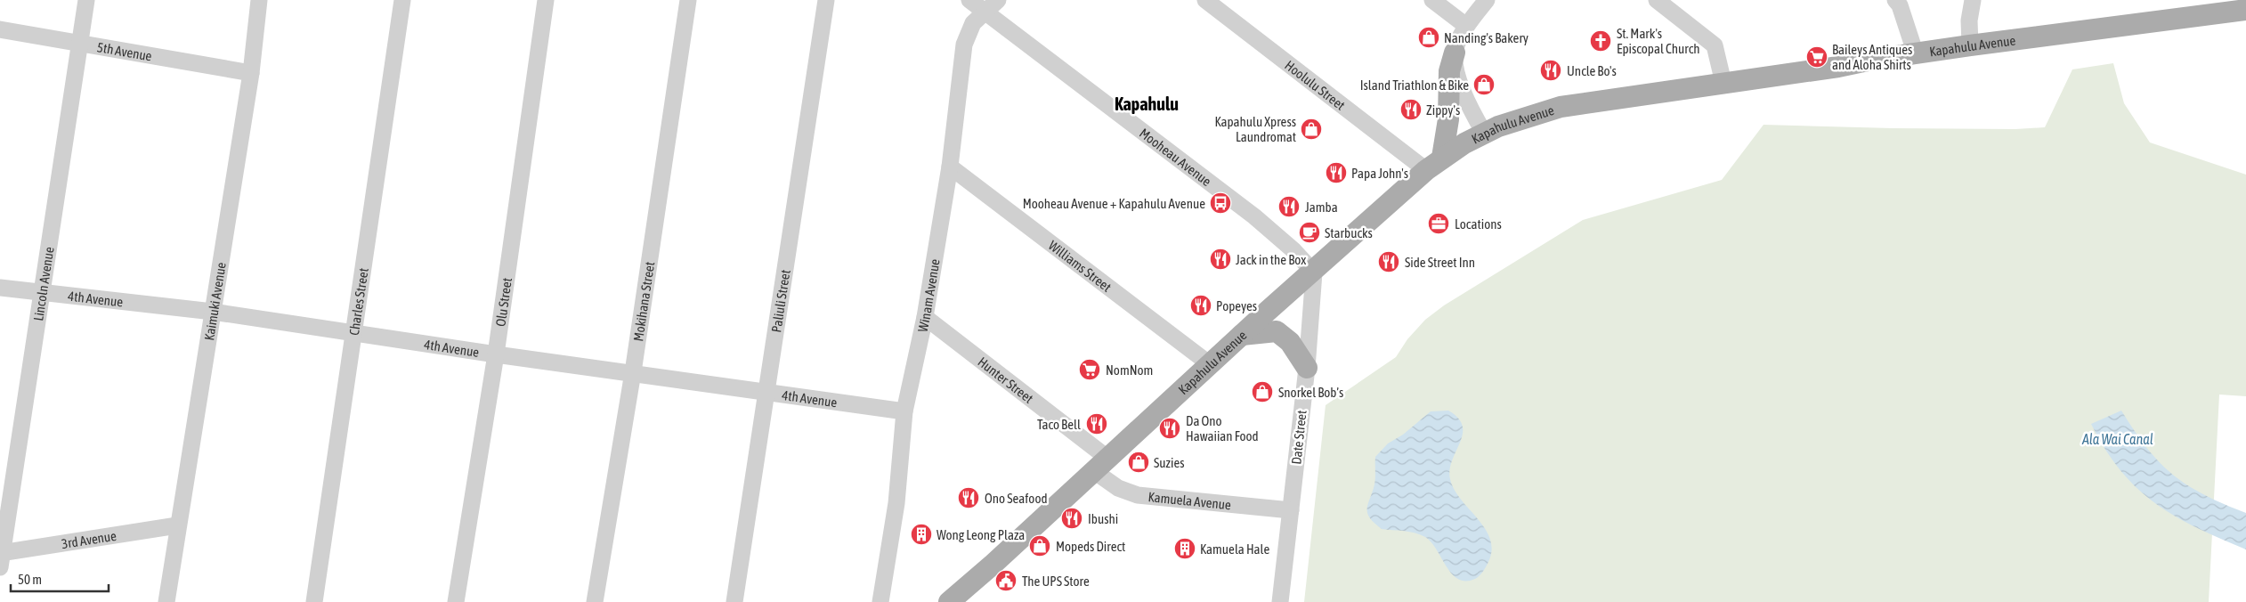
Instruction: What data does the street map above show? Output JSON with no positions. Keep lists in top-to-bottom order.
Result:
{
  "streets": {
    "main road": ["Kapahulu Avenue"],
    "street": [
      "5th Avenue",
      "Hoolulu Street",
      "Mooheau Avenue",
      "Williams Street",
      "Lincoln Avenue",
      "Winam Avenue",
      "4th Avenue",
      "Kaimuki Avenue",
      "Charles Street",
      "Olu Street",
      "Mokihana Street",
      "Paliuli Street",
      "Hunter Street",
      "Date Street",
      "Kamuela Avenue",
      "3rd Avenue"
    ]
  },
  "crossings": [
    ["Kapahulu Avenue", "Hoolulu Street"],
    ["Kapahulu Avenue", "Mooheau Avenue"],
    ["Kapahulu Avenue", "Williams Street"],
    ["Kapahulu Avenue", "Hunter Street"],
    ["Kapahulu Avenue", "Date Street"],
    ["Kapahulu Avenue", "Kamuela Avenue"],
    ["5th Avenue", "Lincoln Avenue"],
    ["5th Avenue", "Kaimuki Avenue"],
    ["Mooheau Avenue", "Winam Avenue"],
    ["Mooheau Avenue", "Date Street"],
    ["Williams Street", "Winam Avenue"],
    ["Lincoln Avenue", "4th Avenue"],
    ["Lincoln Avenue", "3rd Avenue"],
    ["Winam Avenue", "4th Avenue"],
    ["Winam Avenue", "Hunter Street"],
    ["4th Avenue", "Kaimuki Avenue"],
    ["4th Avenue", "Charles Street"],
    ["4th Avenue", "Olu Street"],
    ["4th Avenue", "Mokihana Street"],
    ["4th Avenue", "Paliuli Street"],
    ["Kaimuki Avenue", "3rd Avenue"],
    ["Hunter Street", "Kamuela Avenue"],
    ["Date Street", "Kamuela Avenue"]
  ],
  "districts": ["Kapahulu"],
  "water": ["Ala Wai Canal"],
  "places": {
    "shop": [
      "Nanding's Bakery",
      "Island Triathlon & Bike",
      "Kapahulu Xpress Laundromat",
      "Snorkel Bob’s",
      "Suzies",
      "Mopeds Direct"
    ],
    "church": ["St. Mark's Episcopal Church"],
    "supermarket": ["Baileys Antiques and Aloha Shirts", "NomNom"],
    "restaurant": [
      "Uncle Bo's",
      "Zippy's",
      "Papa John's",
      "Jamba",
      "Jack in the Box",
      "Side Street Inn",
      "Popeyes",
      "Taco Bell",
      "Da Ono Hawaiian Food",
      "Ono Seafood",
      "Ibushi"
    ],
    "bus stop": ["Mooheau Avenue + Kapahulu Avenue"],
    "office": ["Locations"],
    "cafe": ["Starbucks"],
    "building": ["Wong Leong Plaza", "Kamuela Hale"],
    "public building": ["The UPS Store"]
  },
  "scale_bar": "50 m"
}
